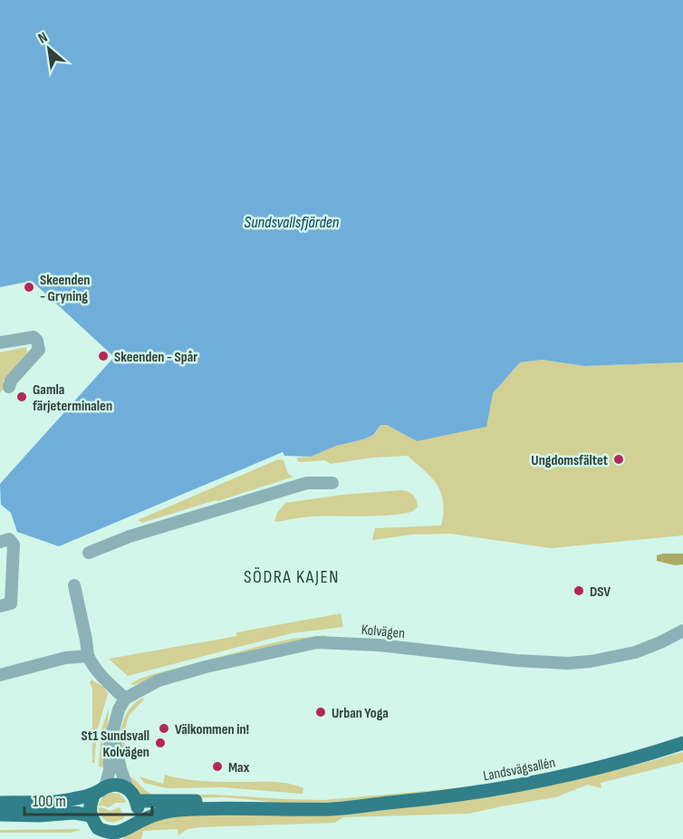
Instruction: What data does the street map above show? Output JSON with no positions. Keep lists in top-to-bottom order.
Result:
{
  "streets": {
    "main road": ["Landsvägsallén"],
    "street": ["Kolvägen"]
  },
  "districts": ["SÖDRA KAJEN"],
  "water": ["Sundsvallsfjärden"],
  "places": [
    "Skeenden - Gryning",
    "Skeenden - Spår",
    "Gamla färjeterminalen",
    "Ungdomsfältet",
    "DSV",
    "Urban Yoga",
    "Välkommen in!",
    "St1 Sundsvall Kolvägen",
    "Max"
  ],
  "scale_bar": "100 m",
  "north": "top left"
}
